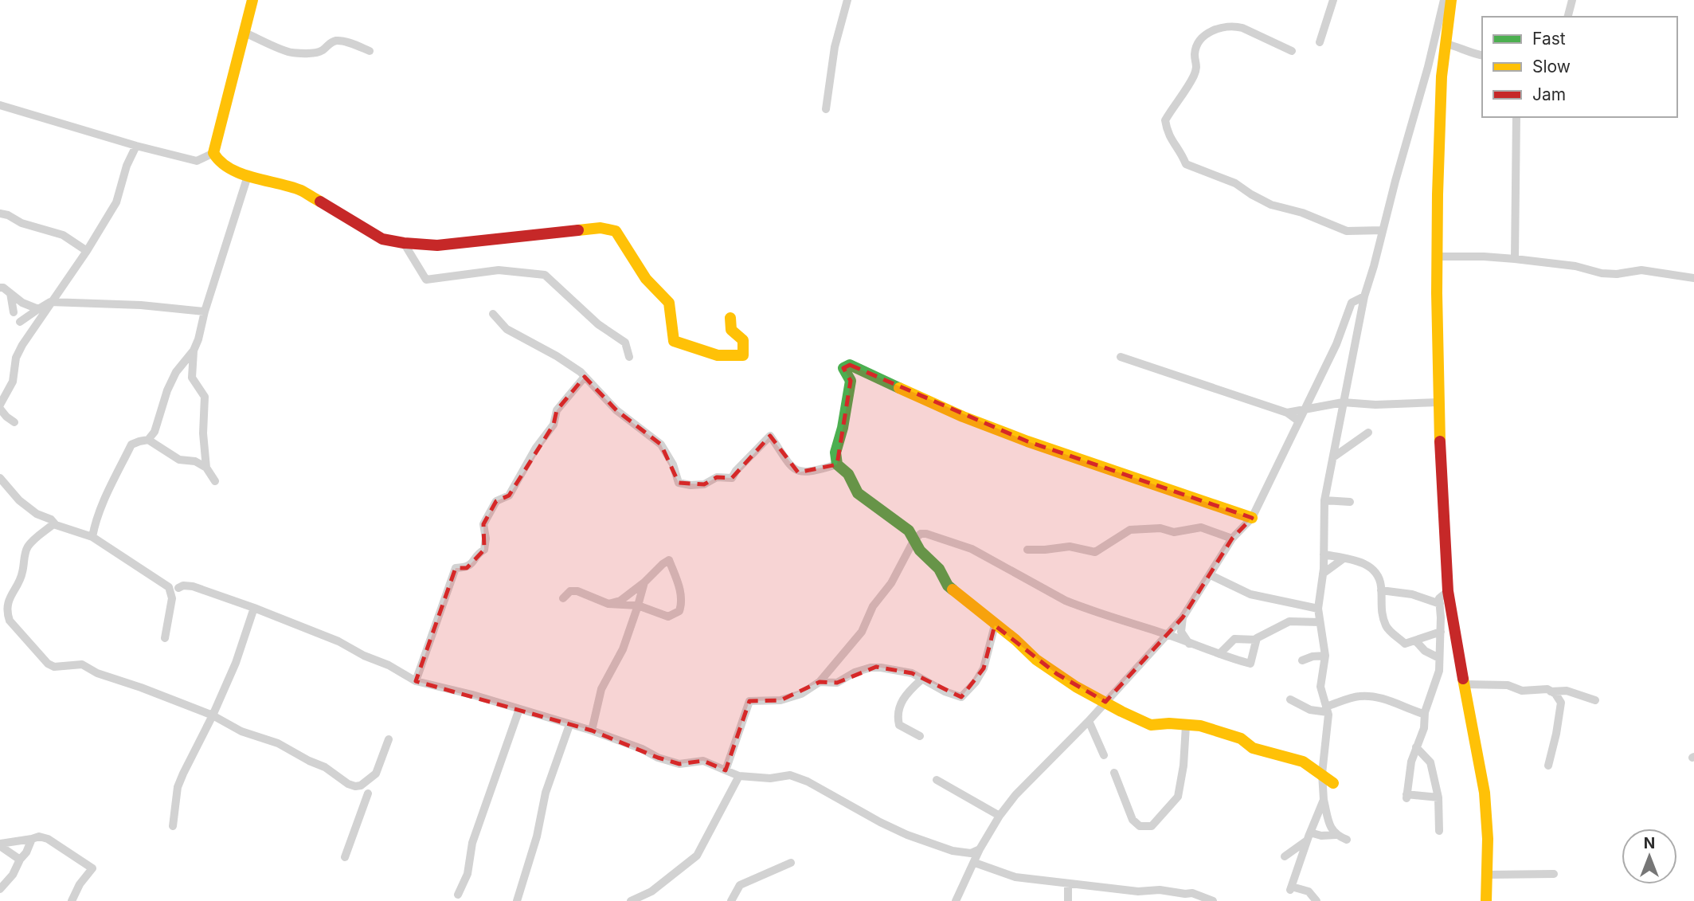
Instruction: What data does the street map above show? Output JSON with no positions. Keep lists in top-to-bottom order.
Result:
{
  "legend": ["Fast", "Slow", "Jam"],
  "north": "top"
}
